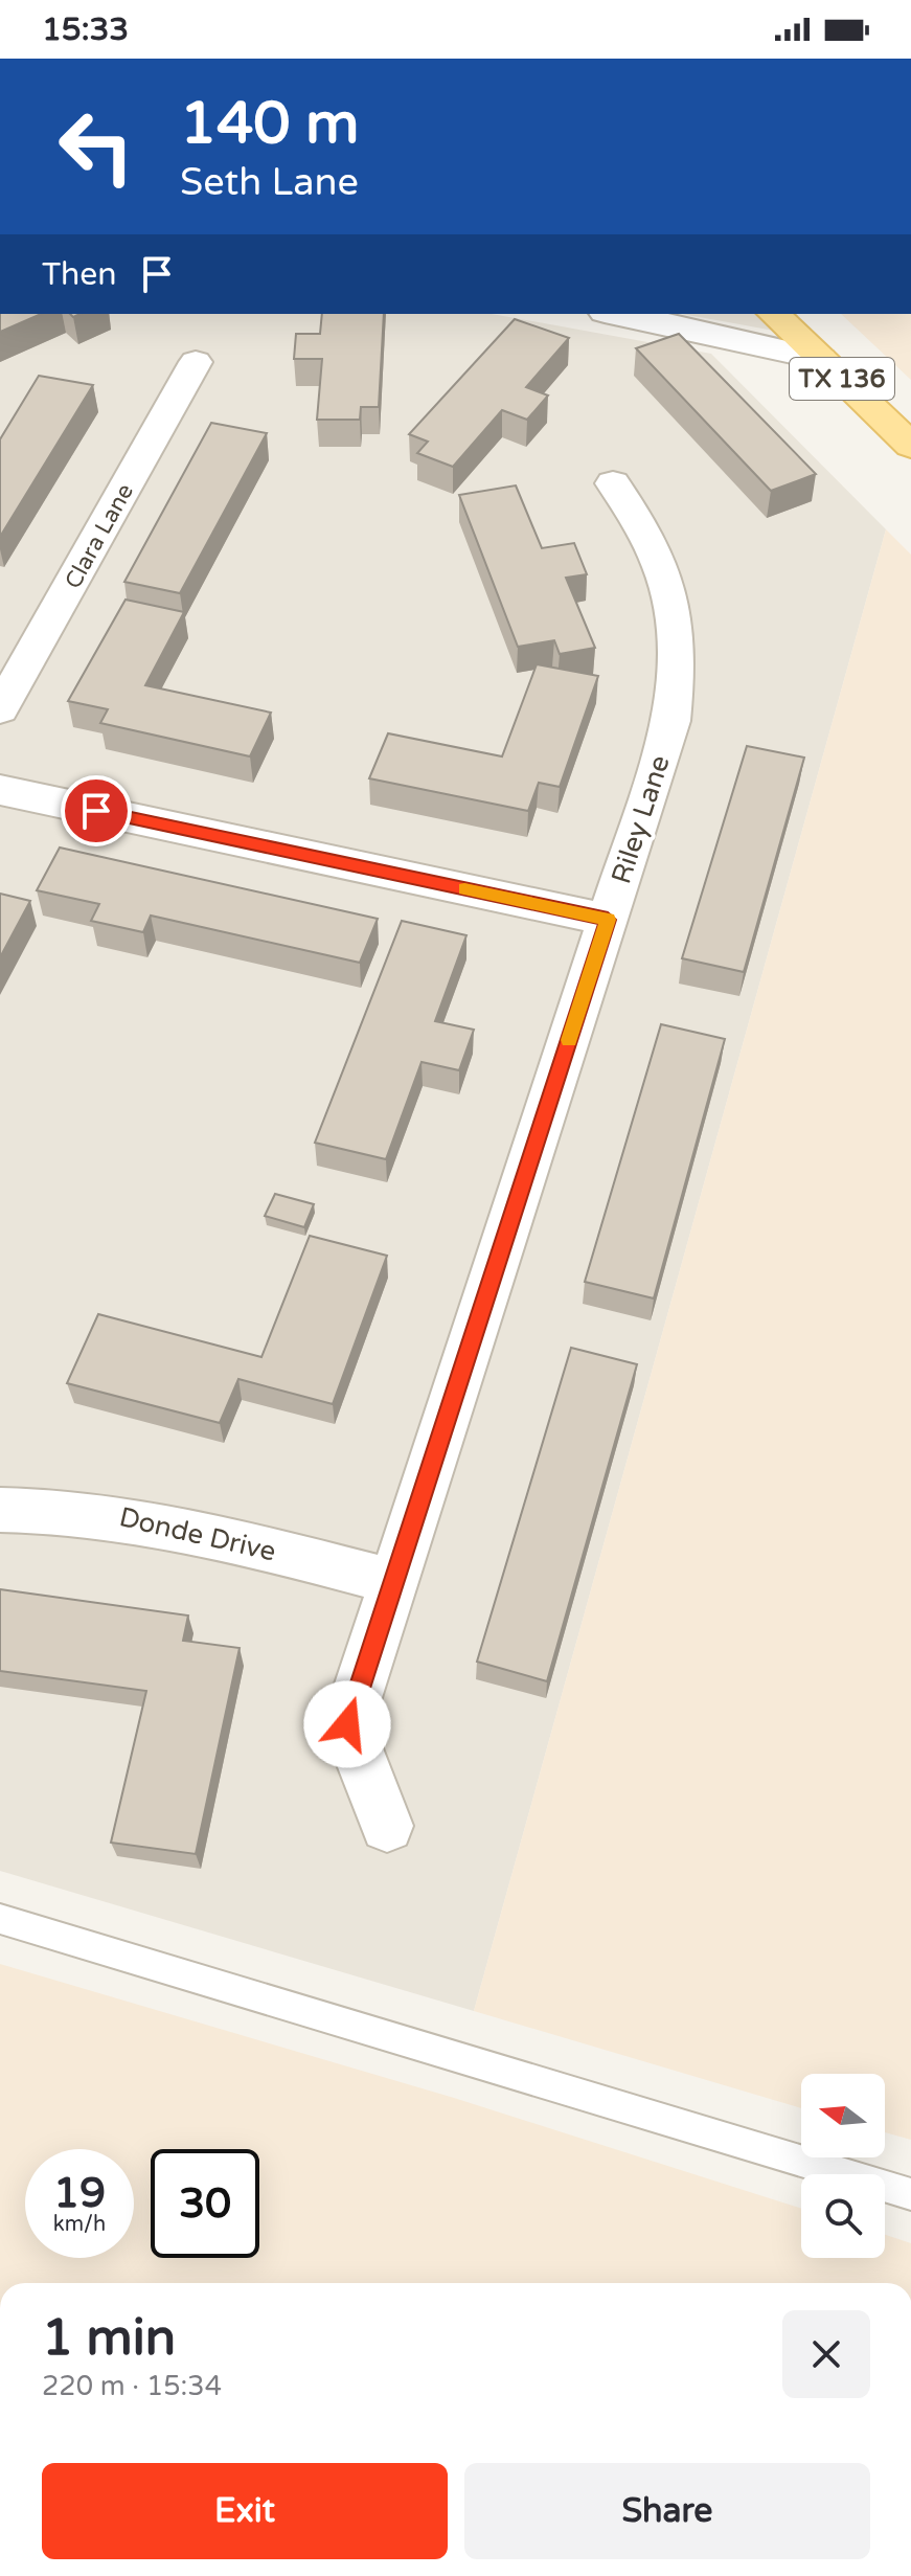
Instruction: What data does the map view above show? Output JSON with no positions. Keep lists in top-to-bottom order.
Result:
{
  "streets": {
    "main road": ["TX 136"],
    "street": ["Clara Lane", "Riley Lane", "Donde Drive"]
  },
  "crossings": [
    ["Riley Lane", "Donde Drive"]
  ],
  "north": "left",
  "page": {
    "status": "15:33",
    "turn": ["140 m", "Seth Lane"],
    "then": "Then",
    "speed": "19 km/h",
    "limit": "30",
    "heading": ["1 min", "220 m · 15:34"],
    "buttons": ["Exit", "Share"]
  }
}
